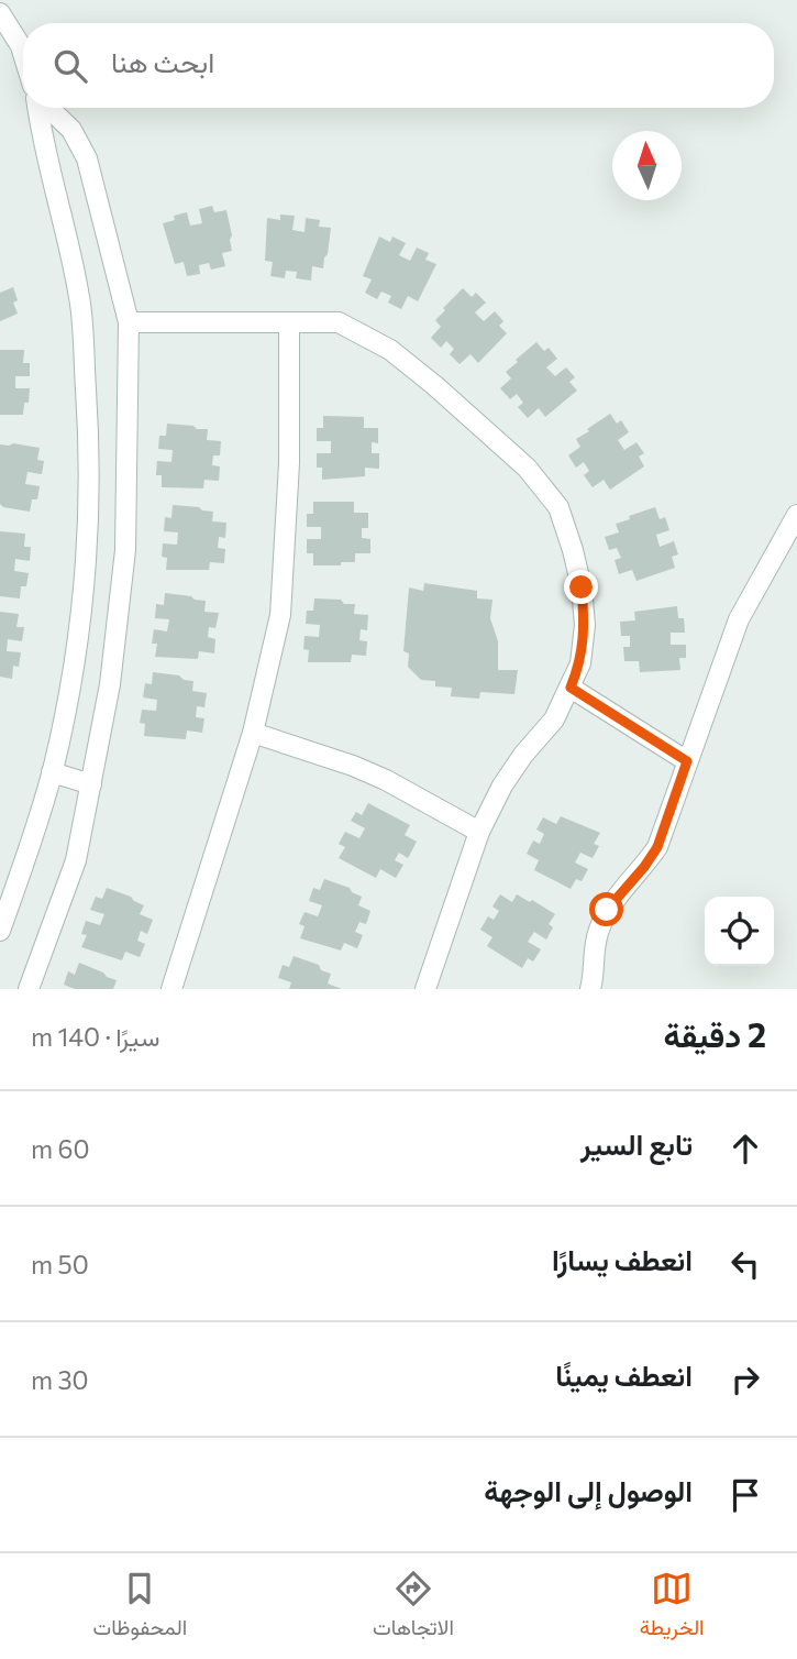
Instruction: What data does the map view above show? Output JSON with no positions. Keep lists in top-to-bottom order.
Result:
{
  "north": "top",
  "page": {
    "search": "ابحث هنا",
    "heading": ["2 دقيقة", "سيرًا · 140 m"],
    "list": [
      ["تابع السير", "60 m"],
      ["انعطف يسارًا", "50 m"],
      ["انعطف يمينًا", "30 m"],
      "الوصول إلى الوجهة"
    ],
    "nav": ["الخريطة", "الاتجاهات", "المحفوظات"]
  }
}
